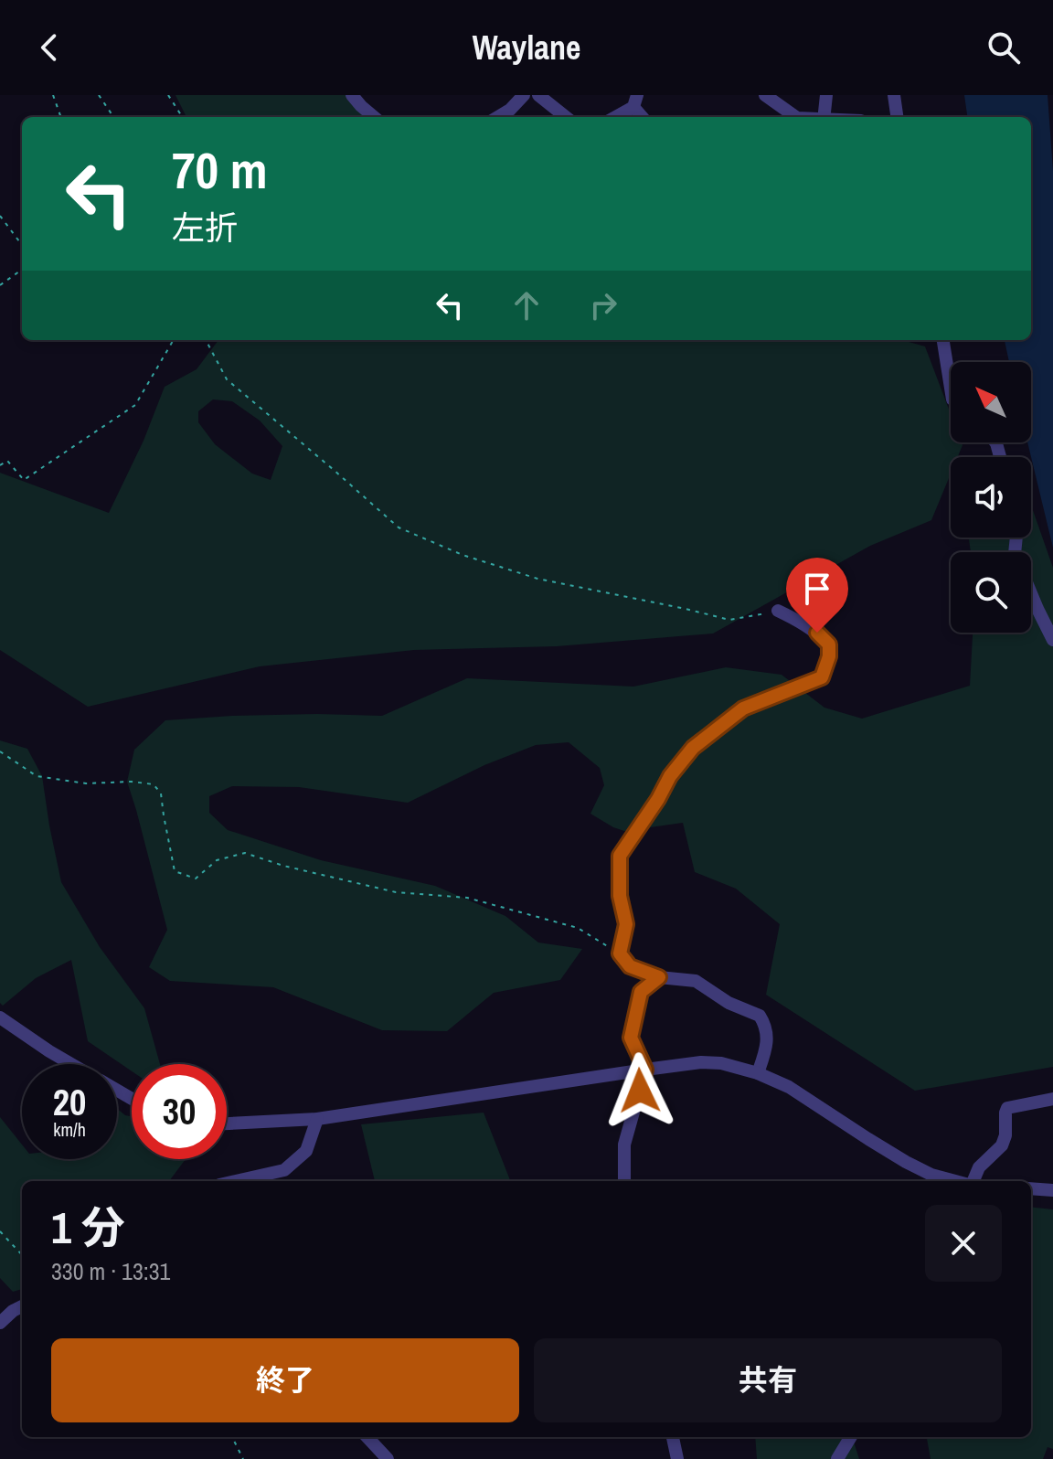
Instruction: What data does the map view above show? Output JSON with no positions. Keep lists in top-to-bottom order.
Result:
{
  "north": "top left",
  "page": {
    "header": "Waylane",
    "turn": ["70 m", "左折"],
    "speed": "20 km/h",
    "limit": "30",
    "heading": ["1 分", "330 m · 13:31"],
    "buttons": ["終了", "共有"]
  }
}
